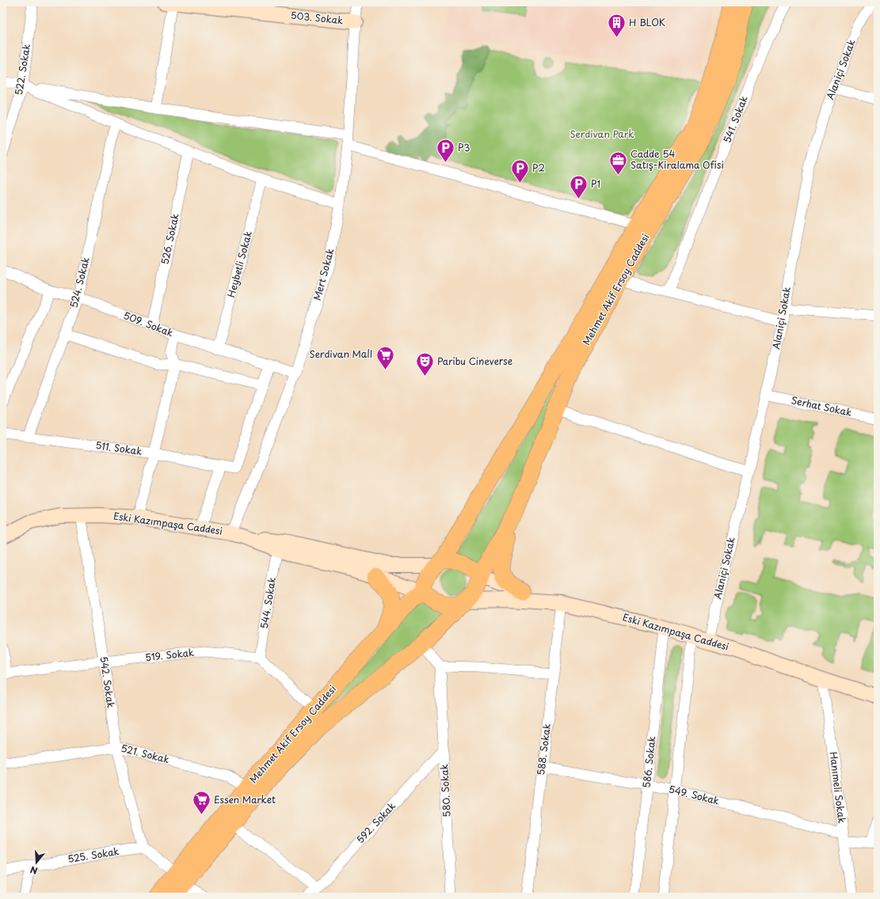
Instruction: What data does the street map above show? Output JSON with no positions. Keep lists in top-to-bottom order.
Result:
{
  "streets": {
    "main road": ["Mehmet Akif Ersoy Caddesi"],
    "street": [
      "503. Sokak",
      "522. Sokak",
      "Alaniçi Sokak",
      "541. Sokak",
      "526. Sokak",
      "Heybetli Sokak",
      "Mert Sokak",
      "524. Sokak",
      "509. Sokak",
      "Serhat Sokak",
      "511. Sokak",
      "Eski Kazımpaşa Caddesi",
      "544. Sokak",
      "519. Sokak",
      "542. Sokak",
      "588. Sokak",
      "521. Sokak",
      "586. Sokak",
      "Hanımeli Sokak",
      "580. Sokak",
      "549. Sokak",
      "592. Sokak",
      "525. Sokak"
    ]
  },
  "crossings": [
    ["503. Sokak", "Mert Sokak"],
    ["Alaniçi Sokak", "Serhat Sokak"],
    ["Alaniçi Sokak", "Eski Kazımpaşa Caddesi"],
    ["526. Sokak", "509. Sokak"],
    ["Heybetli Sokak", "509. Sokak"],
    ["Mert Sokak", "509. Sokak"],
    ["Mert Sokak", "Eski Kazımpaşa Caddesi"],
    ["524. Sokak", "509. Sokak"],
    ["524. Sokak", "511. Sokak"],
    ["Mehmet Akif Ersoy Caddesi", "Eski Kazımpaşa Caddesi"],
    ["Mehmet Akif Ersoy Caddesi", "521. Sokak"],
    ["Eski Kazımpaşa Caddesi", "544. Sokak"],
    ["Eski Kazımpaşa Caddesi", "542. Sokak"],
    ["Eski Kazımpaşa Caddesi", "588. Sokak"],
    ["Eski Kazımpaşa Caddesi", "586. Sokak"],
    ["Eski Kazımpaşa Caddesi", "Hanımeli Sokak"],
    ["544. Sokak", "519. Sokak"],
    ["519. Sokak", "542. Sokak"],
    ["542. Sokak", "521. Sokak"],
    ["542. Sokak", "525. Sokak"],
    ["588. Sokak", "549. Sokak"],
    ["586. Sokak", "549. Sokak"],
    ["Hanımeli Sokak", "549. Sokak"],
    ["580. Sokak", "592. Sokak"]
  ],
  "parks": ["Serdivan Park"],
  "places": {
    "building": ["H BLOK"],
    "parking": ["P3", "P2", "P1"],
    "office": ["Cadde 54 Satış-Kiralama Ofisi"],
    "supermarket": ["Serdivan Mall", "Essen Market"],
    "theatre": ["Paribu Cineverse"]
  },
  "north": "bottom"
}
